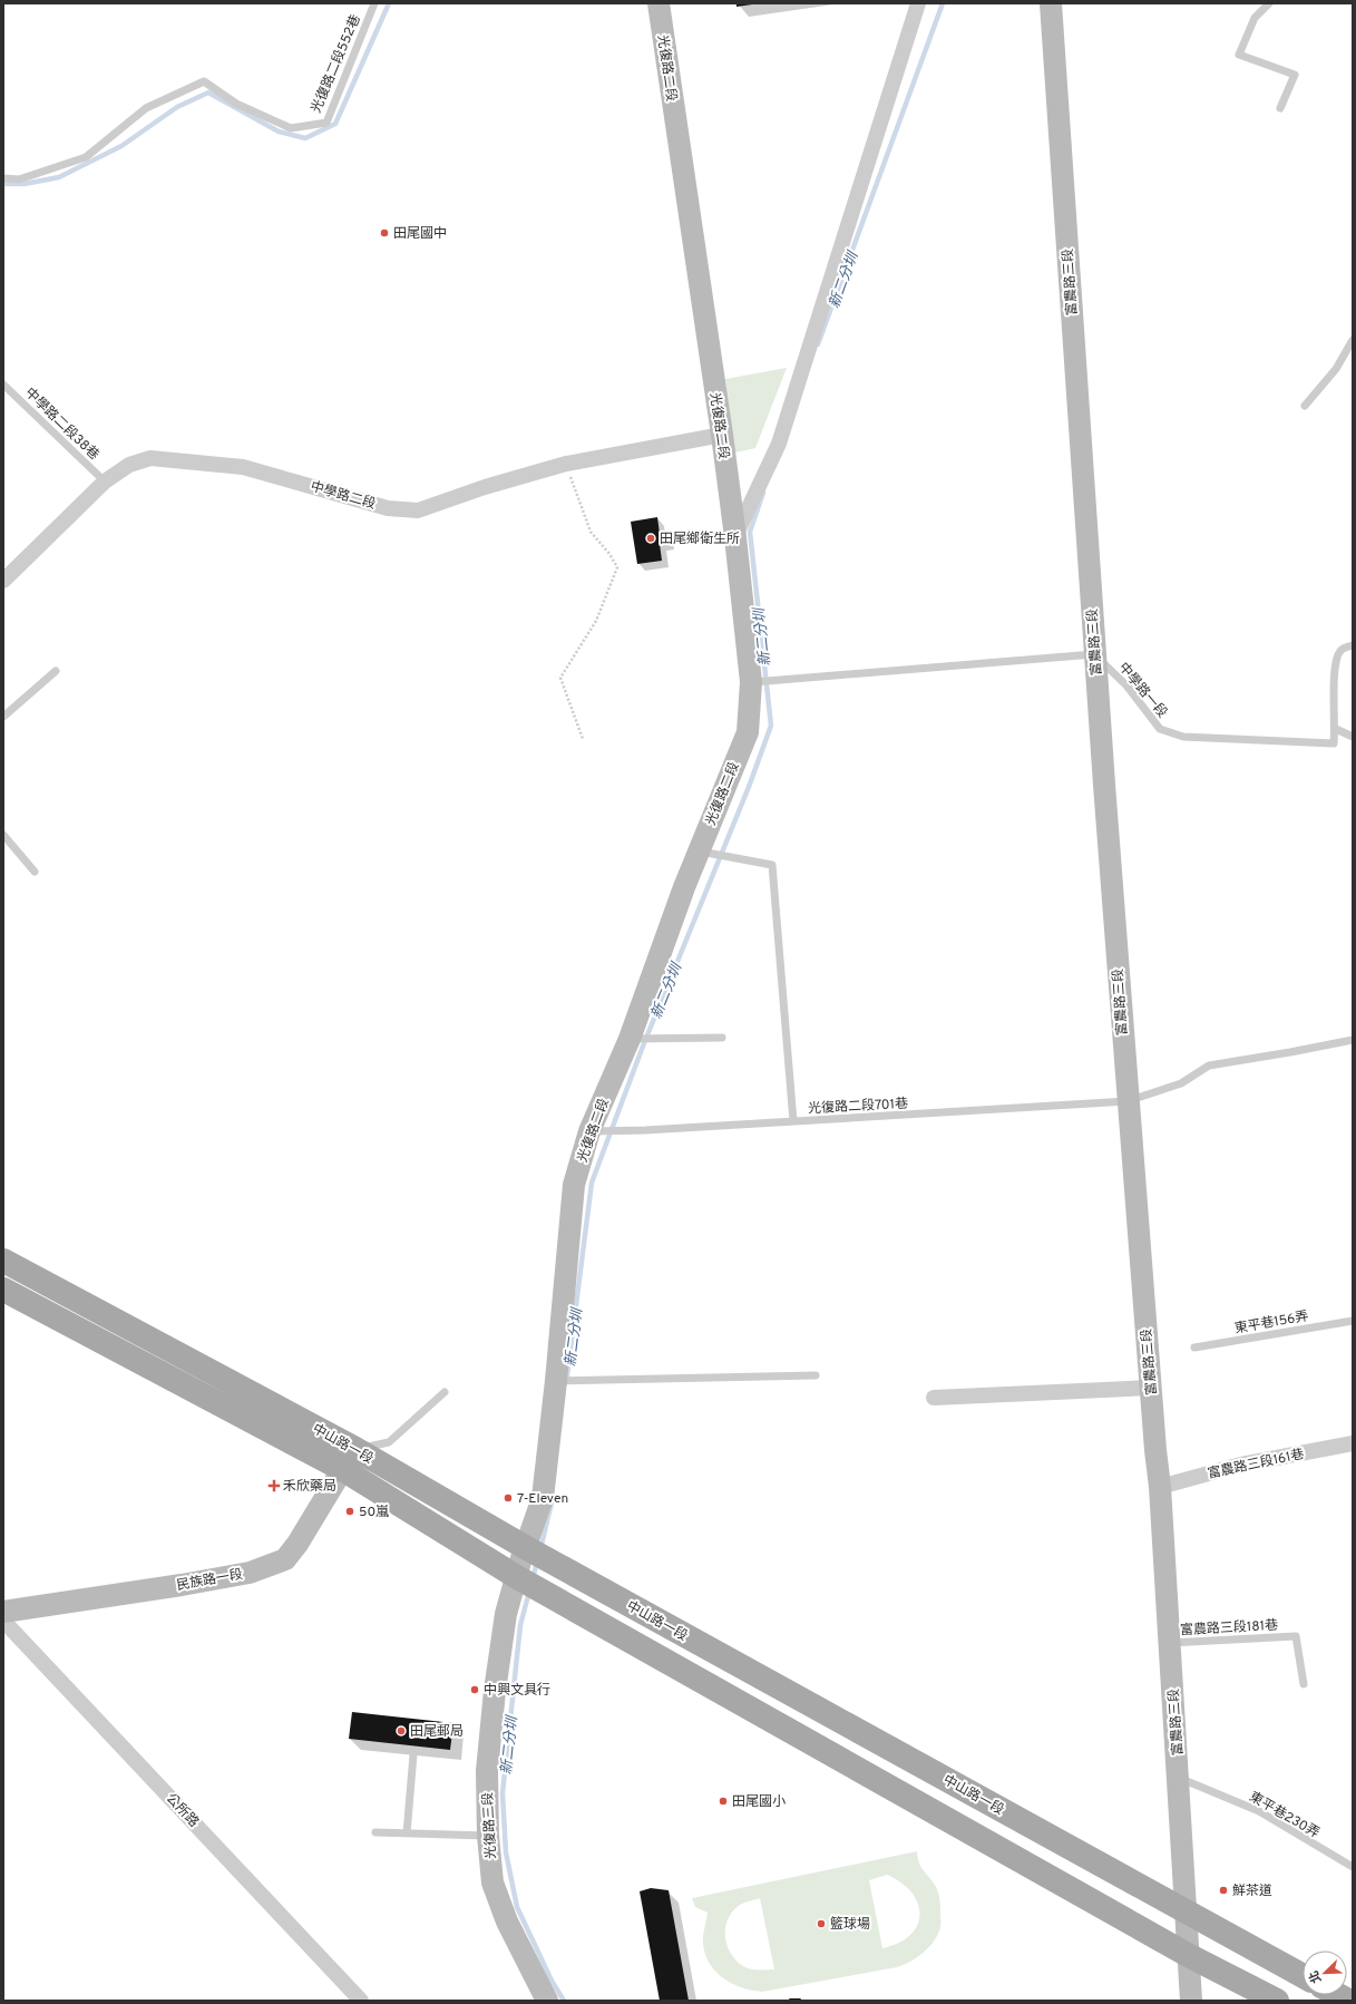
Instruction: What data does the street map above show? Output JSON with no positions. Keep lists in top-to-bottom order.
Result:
{
  "streets": {
    "main road": ["中山路一段"],
    "street": [
      "光復路二段",
      "富農路三段",
      "中學路二段",
      "富農路三段161巷",
      "民族路一段",
      "公所路",
      "光復路三段"
    ],
    "lane": [
      "光復路二段552巷",
      "中學路二段38巷",
      "中學路一段",
      "光復路二段701巷",
      "東平巷156弄",
      "富農路三段181巷",
      "東平巷230弄"
    ]
  },
  "crossings": [
    ["光復路二段", "中學路二段"],
    ["光復路二段", "光復路二段701巷"],
    ["光復路二段", "中山路一段"],
    ["光復路二段", "光復路三段"],
    ["富農路三段", "中學路一段"],
    ["富農路三段", "光復路二段701巷"],
    ["富農路三段", "中山路一段"],
    ["富農路三段", "富農路三段161巷"],
    ["富農路三段", "富農路三段181巷"],
    ["富農路三段", "東平巷230弄"],
    ["中學路二段38巷", "中學路二段"],
    ["中山路一段", "民族路一段"],
    ["中山路一段", "光復路三段"]
  ],
  "water": ["新二分圳"],
  "places": {
    "other": [
      "田尾國中",
      "田尾鄉衛生所",
      "7-Eleven",
      "50嵐",
      "中興文具行",
      "田尾郵局",
      "田尾國小",
      "鮮茶道",
      "籃球場"
    ],
    "health": ["禾欣藥局"]
  },
  "north": "bottom left"
}
